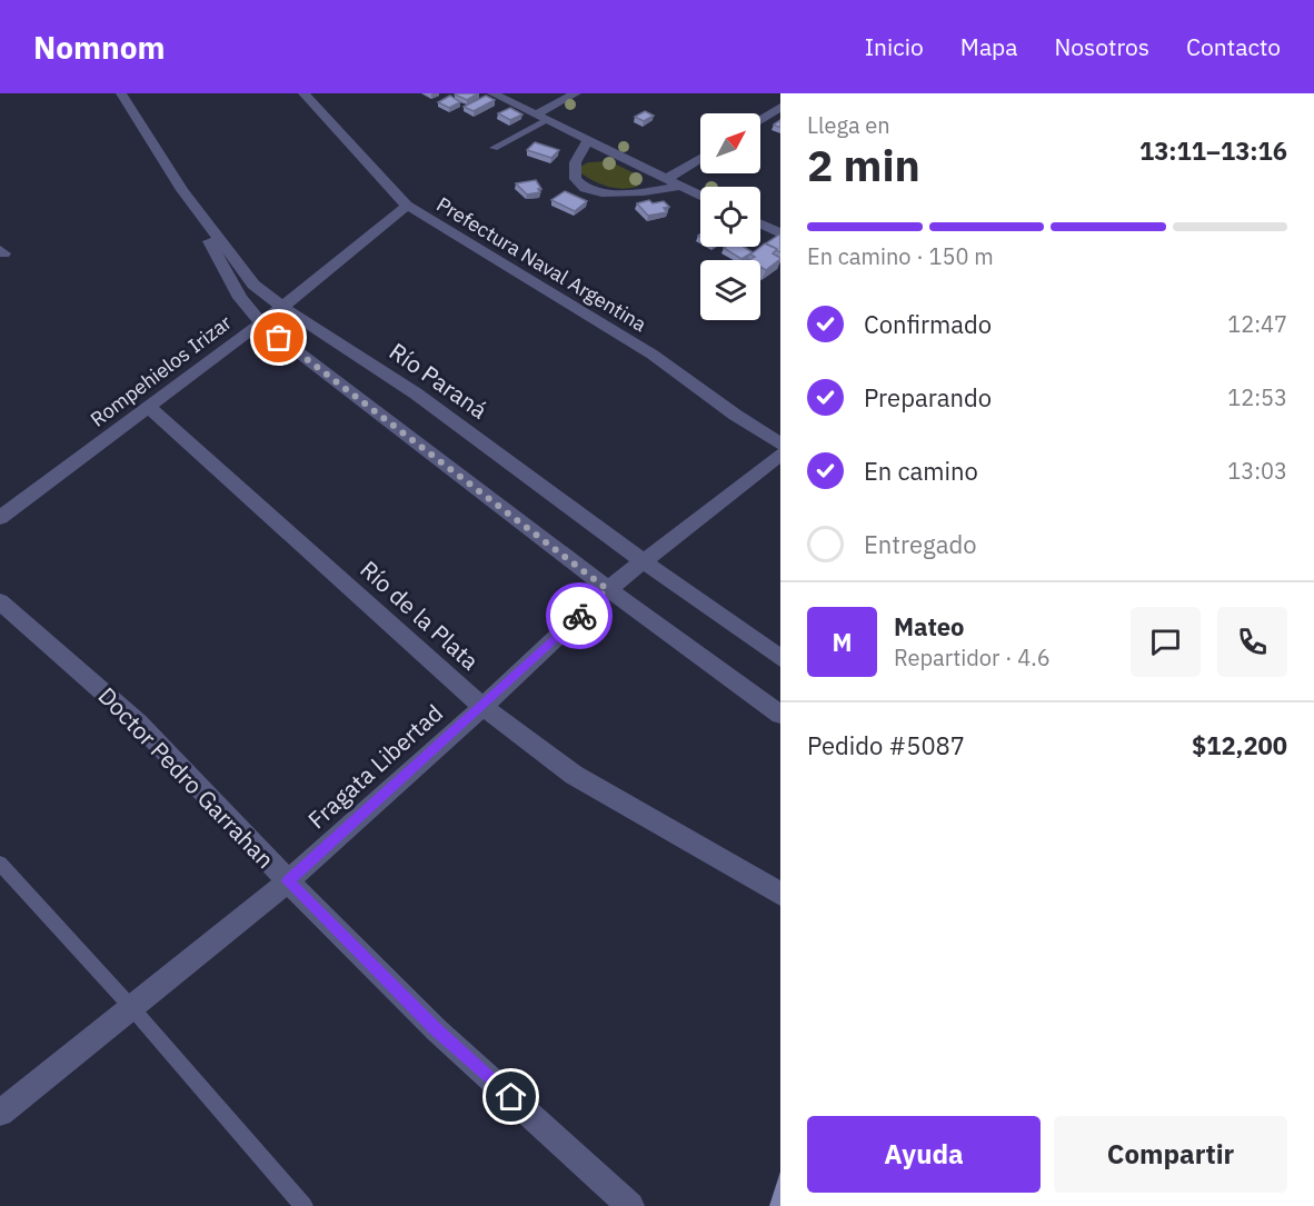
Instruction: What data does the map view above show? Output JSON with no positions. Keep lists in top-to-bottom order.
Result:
{
  "streets": {
    "street": [
      "Prefectura Naval Argentina",
      "Rompehielos Irizar",
      "Río Paraná",
      "Río de la Plata",
      "Fragata Libertad",
      "Doctor Pedro Garrahan"
    ]
  },
  "crossings": [
    ["Prefectura Naval Argentina", "Rompehielos Irizar"],
    ["Rompehielos Irizar", "Río Paraná"],
    ["Rompehielos Irizar", "Río de la Plata"],
    ["Río Paraná", "Fragata Libertad"],
    ["Río de la Plata", "Fragata Libertad"],
    ["Fragata Libertad", "Doctor Pedro Garrahan"]
  ],
  "north": "top right",
  "page": {
    "header": "Nomnom",
    "nav": [
      "Inicio",
      "Mapa",
      "Nosotros",
      "Contacto"
    ],
    "heading": ["2 min", "Llega en", "13:11–13:16"],
    "panel": [
      "Mateo",
      "Repartidor · 4.6",
      "Pedido #5087",
      "$12,200"
    ],
    "bar": "En camino · 150 m",
    "list": [
      ["Confirmado", "12:47"],
      ["Preparando", "12:53"],
      ["En camino", "13:03"],
      "Entregado"
    ],
    "round": "M",
    "buttons": ["Ayuda", "Compartir"]
  }
}
